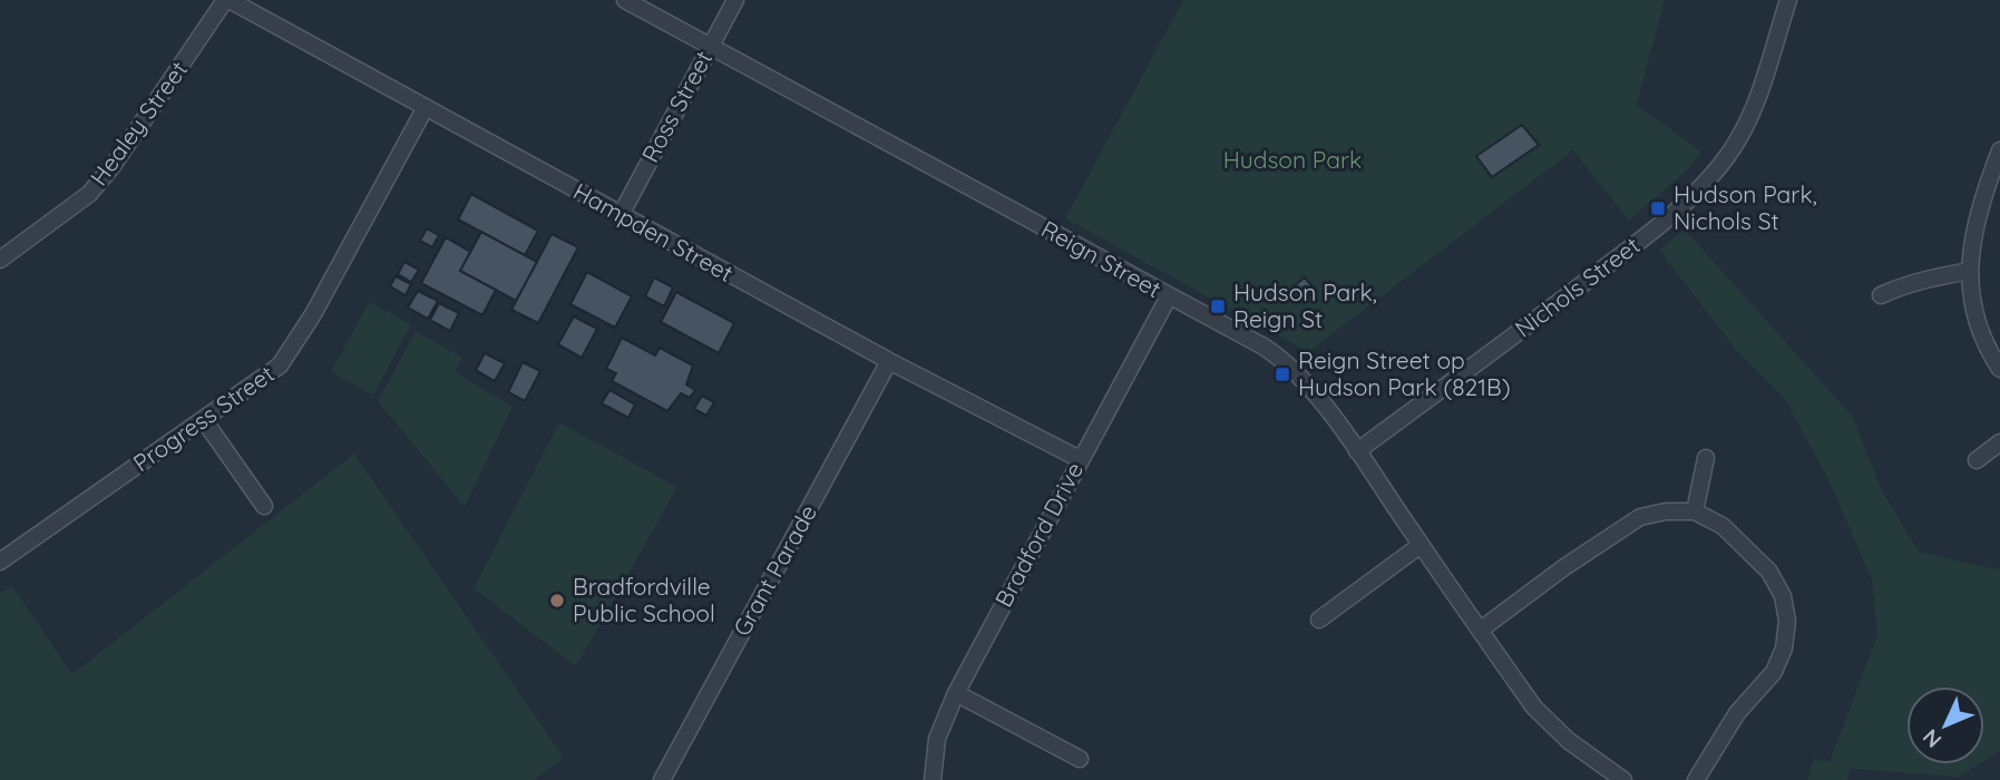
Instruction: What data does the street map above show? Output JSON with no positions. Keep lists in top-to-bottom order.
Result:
{
  "streets": {
    "street": [
      "Ross Street",
      "Healey Street",
      "Hampden Street",
      "Reign Street",
      "Nichols Street",
      "Progress Street",
      "Bradford Drive",
      "Grant Parade"
    ]
  },
  "crossings": [
    ["Ross Street", "Hampden Street"],
    ["Ross Street", "Reign Street"],
    ["Healey Street", "Hampden Street"],
    ["Hampden Street", "Progress Street"],
    ["Hampden Street", "Bradford Drive"],
    ["Hampden Street", "Grant Parade"],
    ["Reign Street", "Nichols Street"],
    ["Reign Street", "Bradford Drive"]
  ],
  "parks": ["Hudson Park"],
  "places": {
    "transit": ["Hudson Park, Nichols St", "Hudson Park, Reign St", "Reign Street op Hudson Park (821B)"],
    "other": ["Bradfordville Public School"]
  },
  "north": "bottom left"
}
